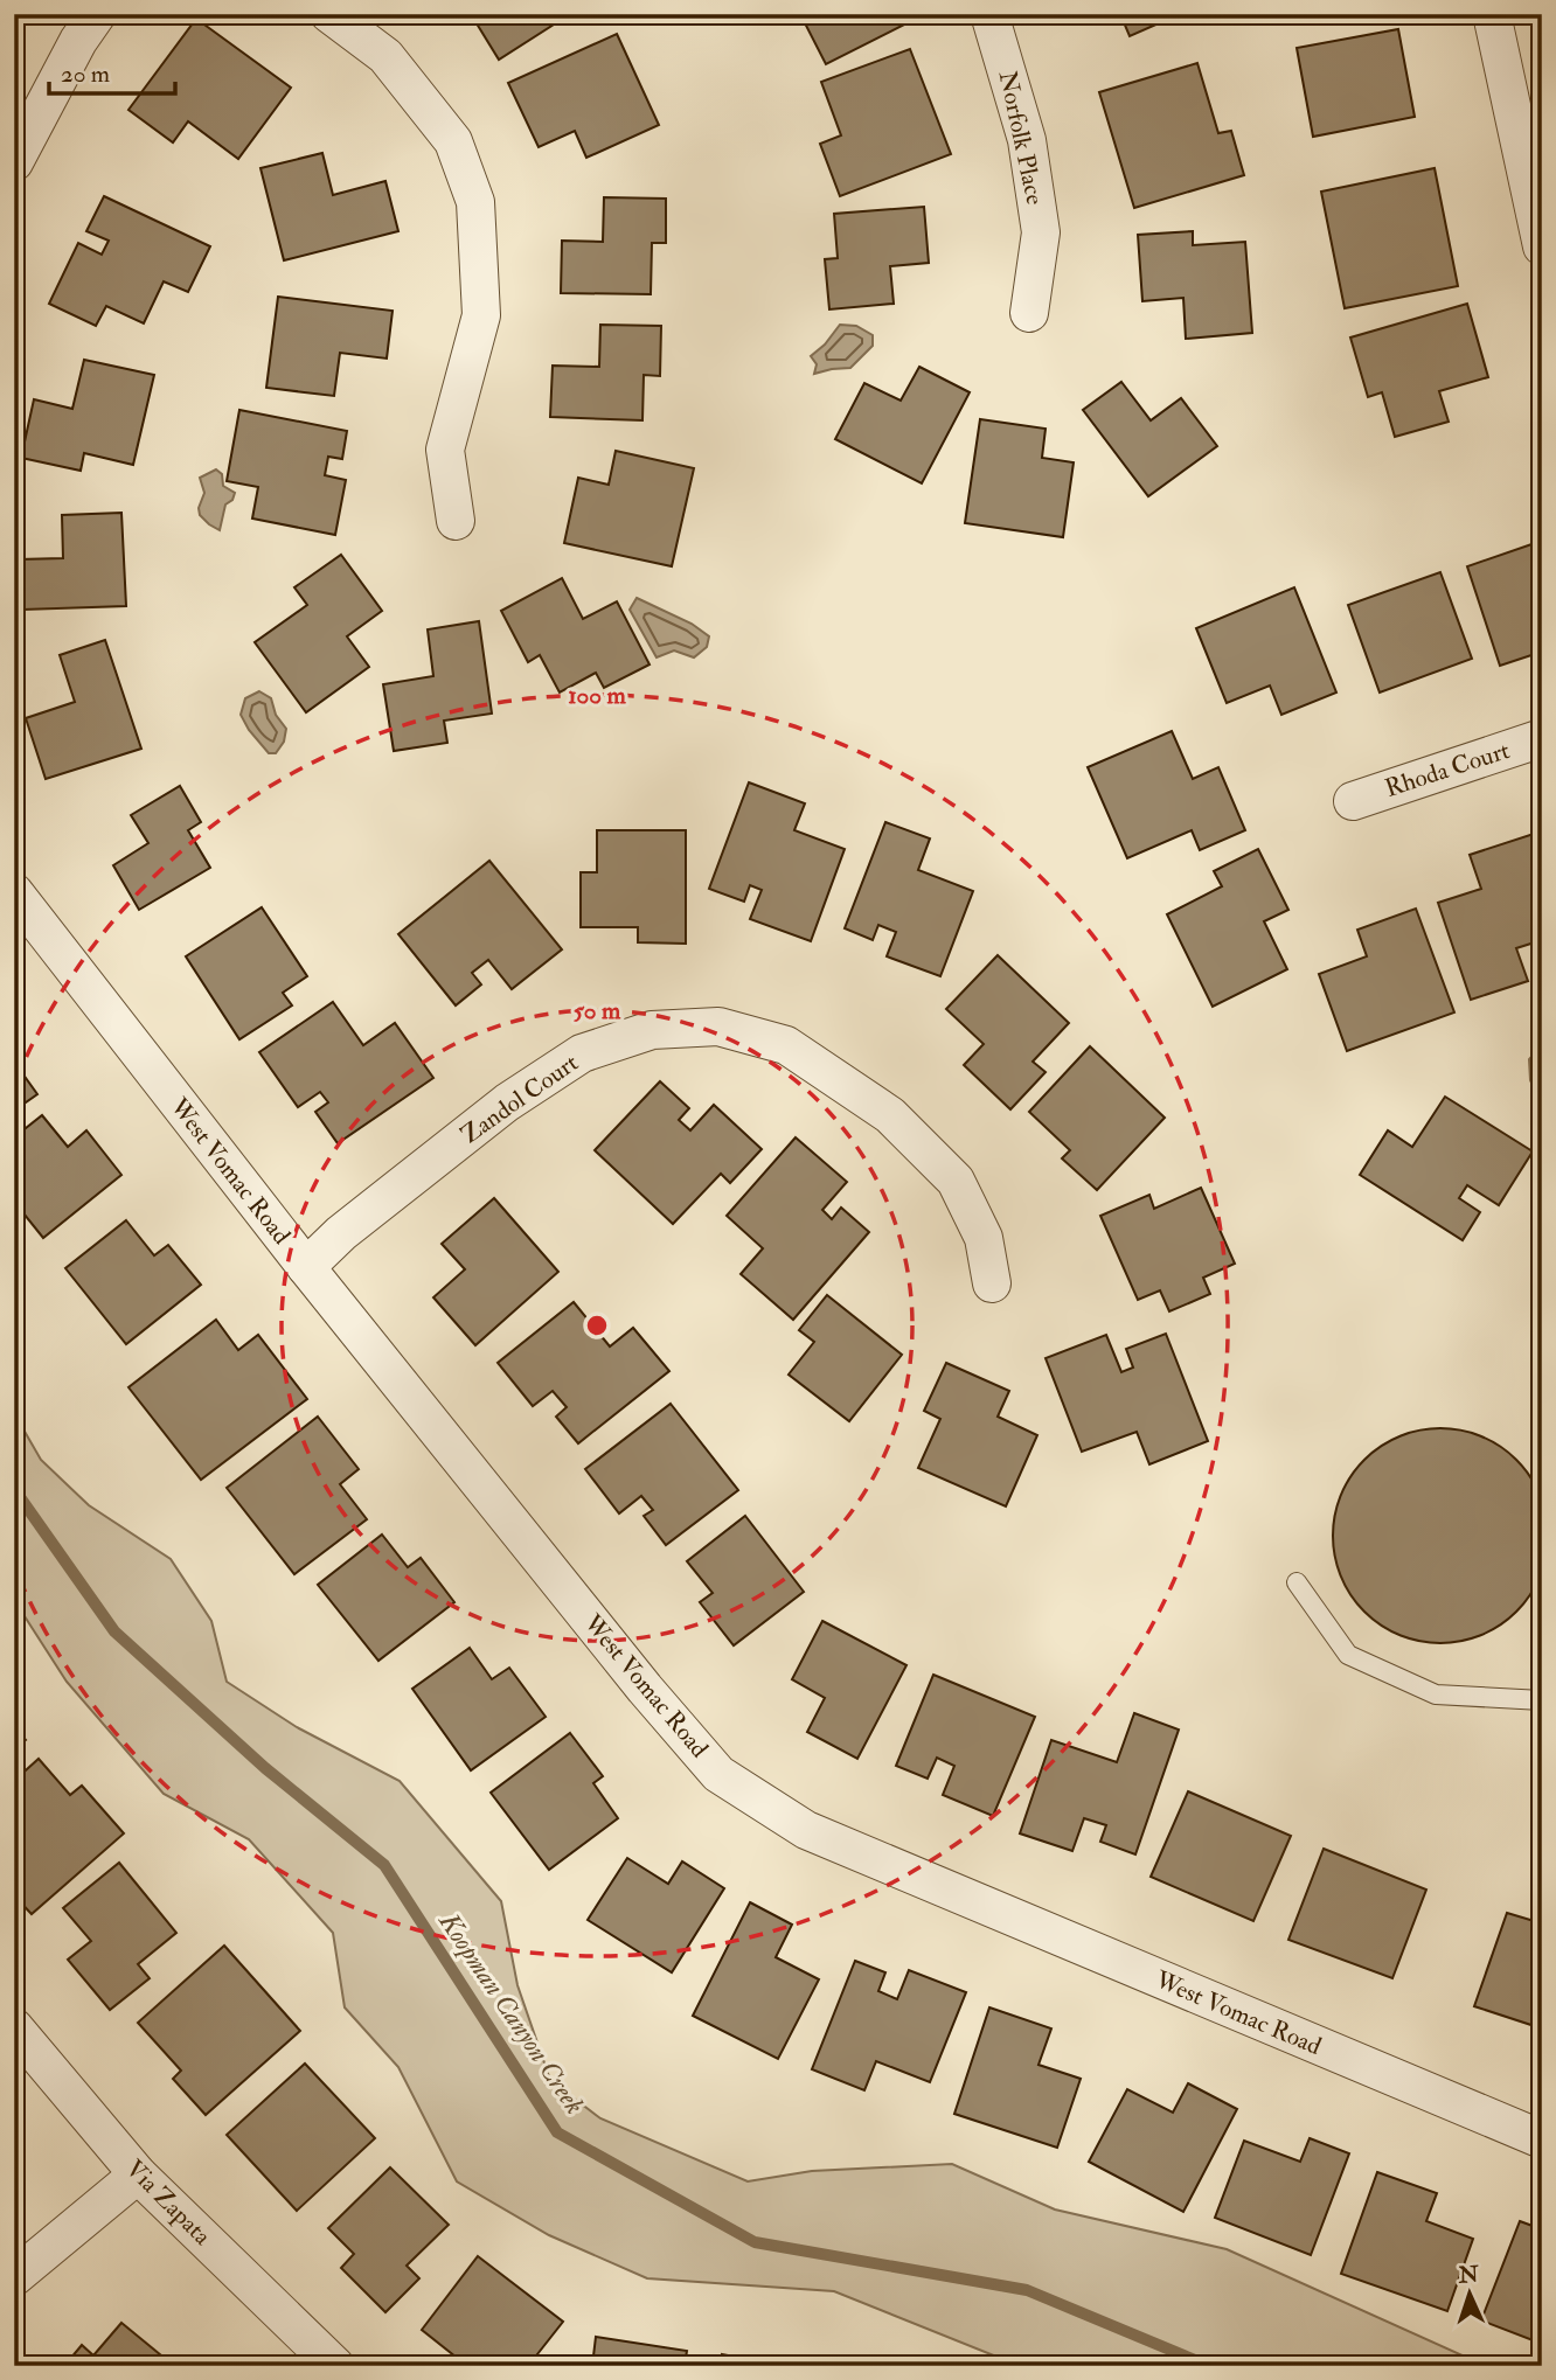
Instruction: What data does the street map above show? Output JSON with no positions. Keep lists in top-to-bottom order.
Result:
{
  "streets": {
    "street": [
      "Norfolk Place",
      "Rhoda Court",
      "Zandol Court",
      "West Vomac Road",
      "Via Zapata"
    ]
  },
  "crossings": [
    ["Zandol Court", "West Vomac Road"]
  ],
  "water": ["Koopman Canyon Creek"],
  "scale_bar": "20 m",
  "north": "top",
  "rings": ["100 m", "50 m"]
}
